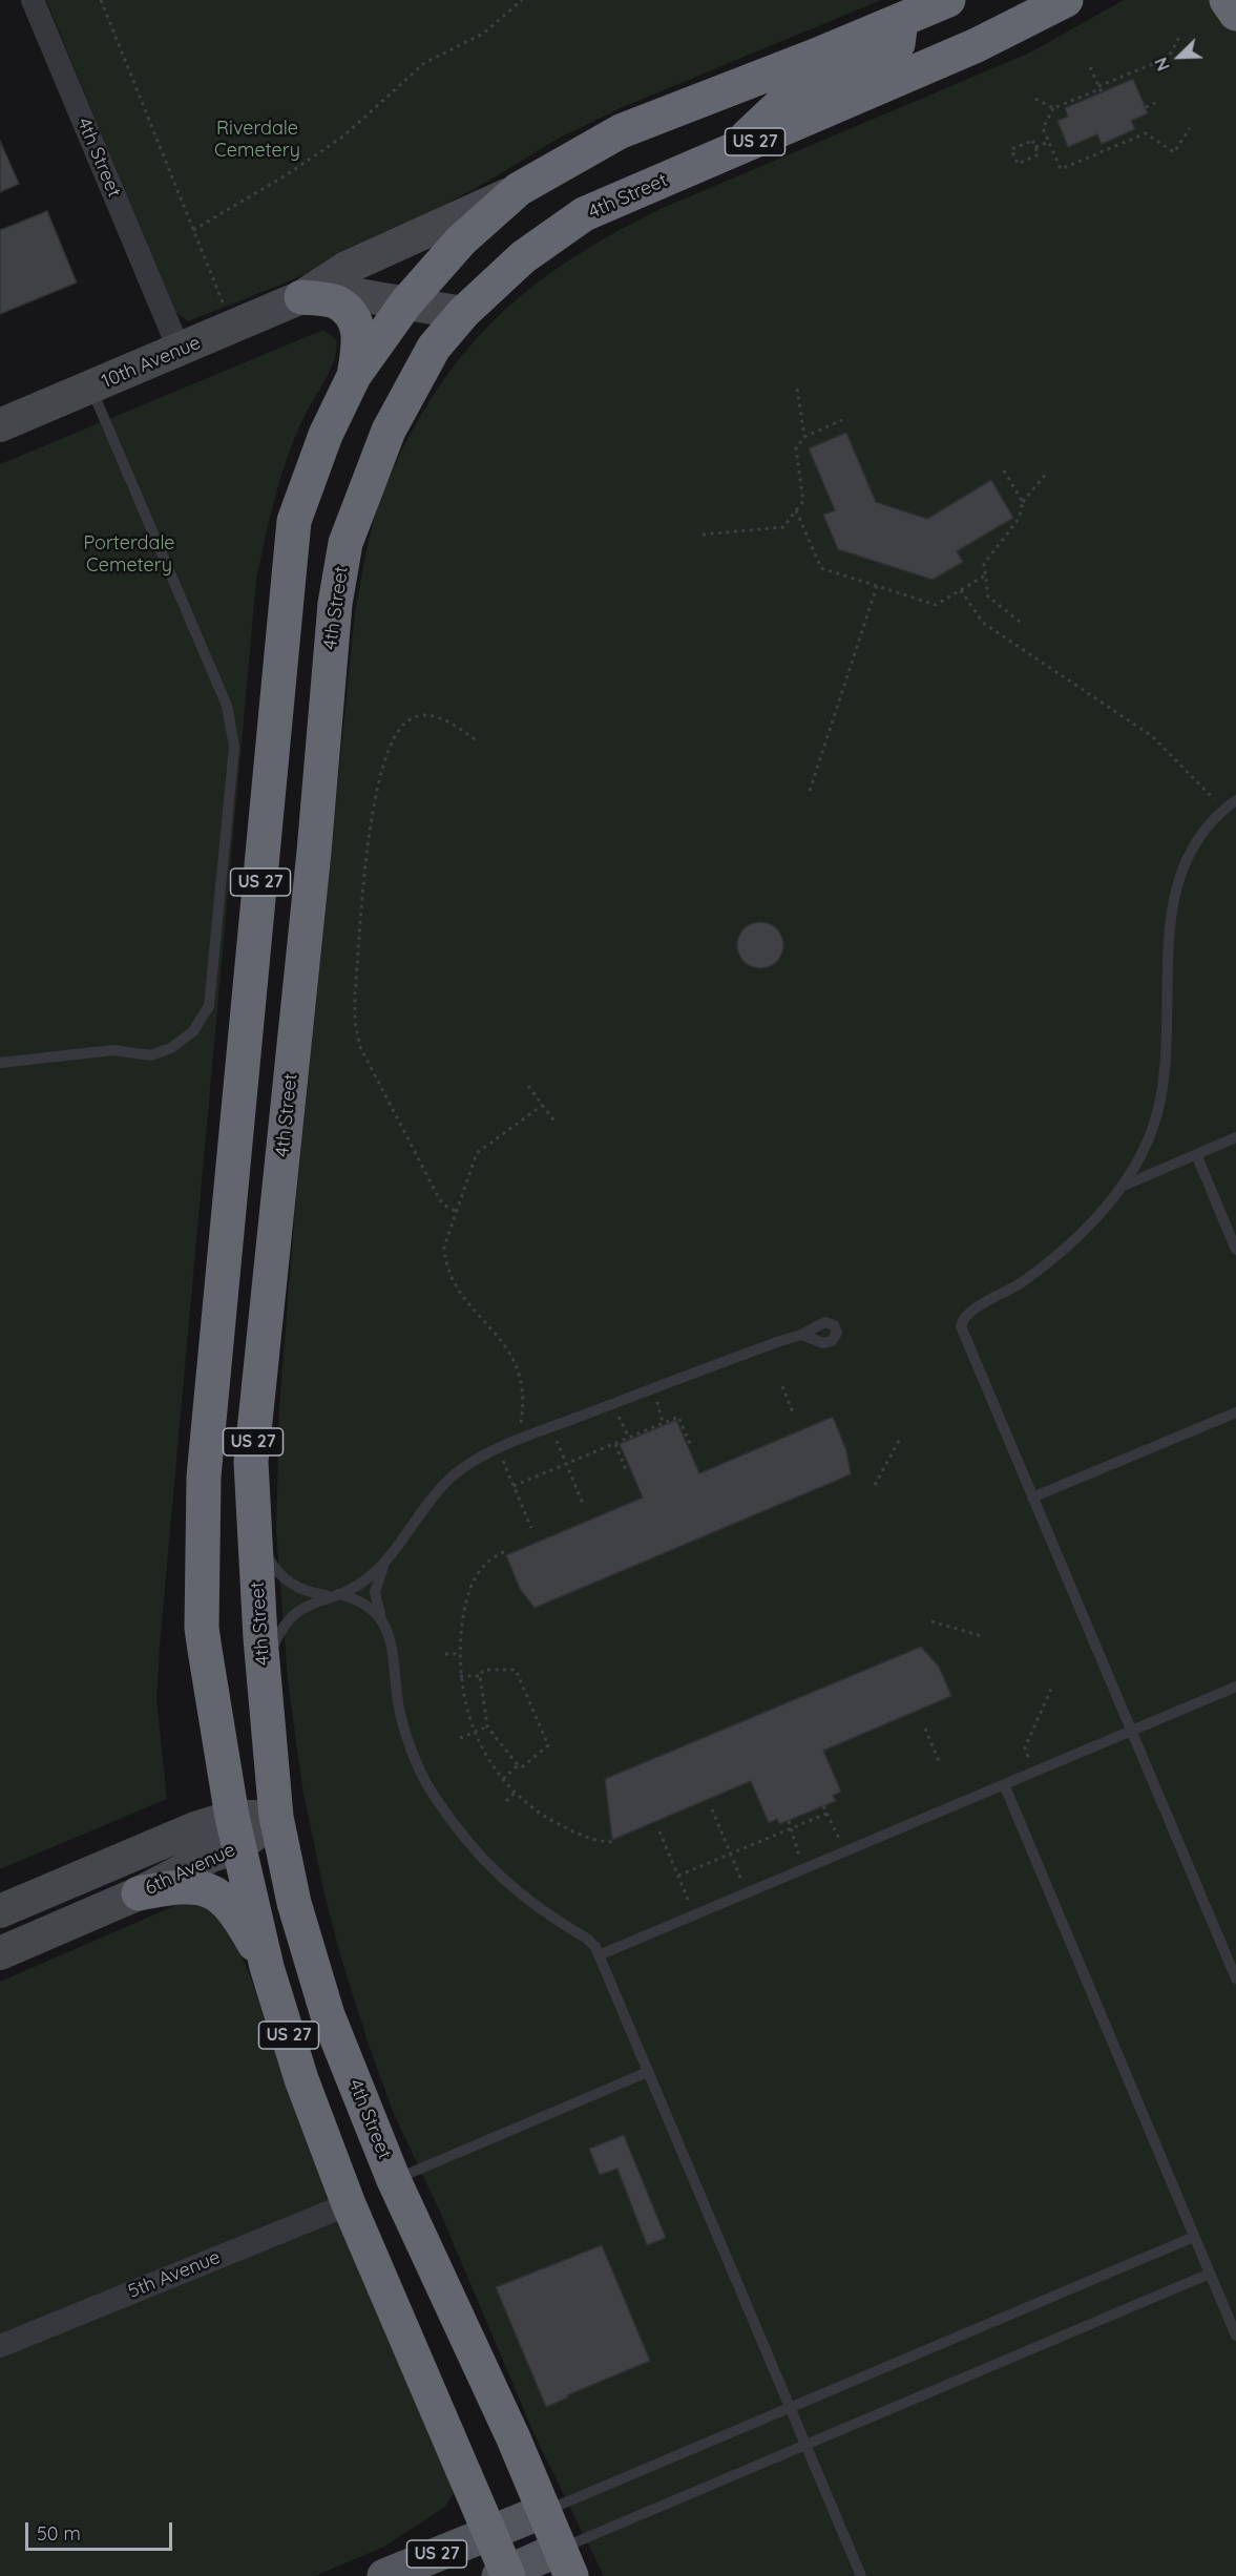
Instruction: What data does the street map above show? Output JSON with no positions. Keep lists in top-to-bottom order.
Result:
{
  "streets": {
    "highway": ["US 27", "4th Street"],
    "main road": ["10th Avenue", "6th Avenue"],
    "street": ["5th Avenue"]
  },
  "crossings": [
    ["US 27", "10th Avenue"],
    ["US 27", "6th Avenue"],
    ["US 27", "5th Avenue"],
    ["4th Street", "10th Avenue"],
    ["4th Street", "6th Avenue"]
  ],
  "parks": ["Riverdale Cemetery", "Porterdale Cemetery"],
  "scale_bar": "50 m",
  "north": "bottom left"
}
